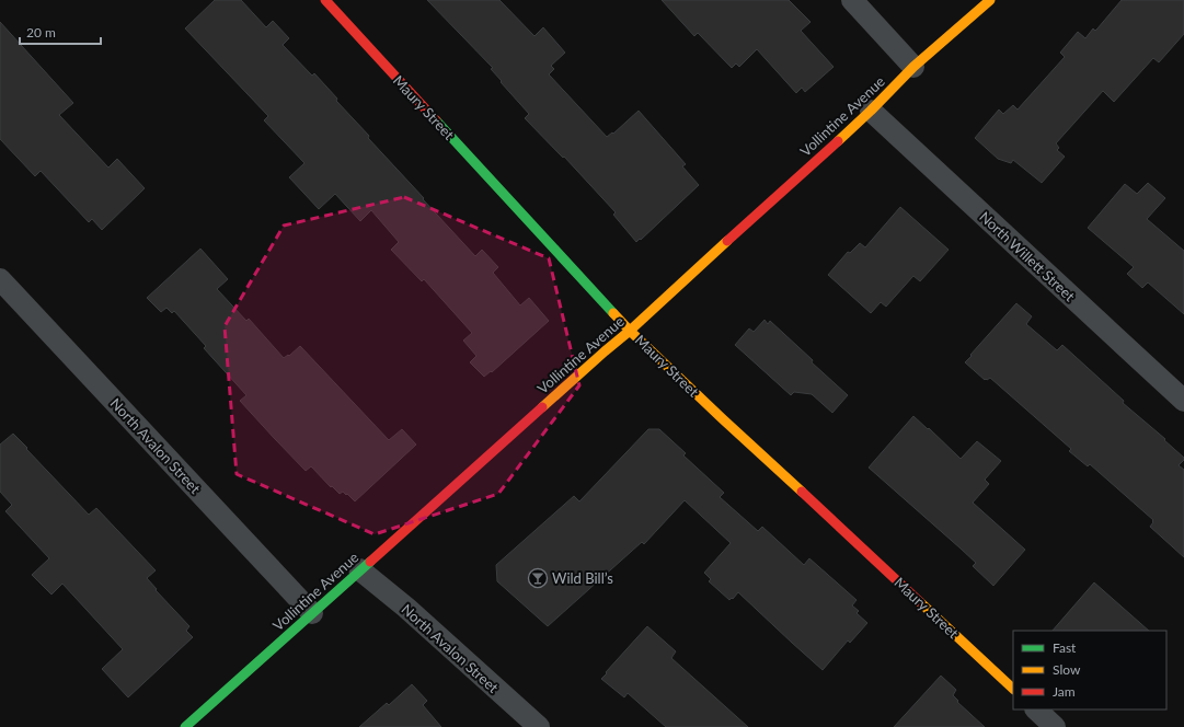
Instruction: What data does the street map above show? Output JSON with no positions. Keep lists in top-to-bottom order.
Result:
{
  "streets": {
    "street": [
      "Maury Street",
      "Vollintine Avenue",
      "North Willett Street",
      "North Avalon Street"
    ]
  },
  "crossings": [
    ["Maury Street", "Vollintine Avenue"],
    ["Vollintine Avenue", "North Willett Street"],
    ["Vollintine Avenue", "North Avalon Street"]
  ],
  "places": {
    "bar": ["Wild Bill’s"]
  },
  "legend": ["Fast", "Slow", "Jam"],
  "scale_bar": "20 m"
}
